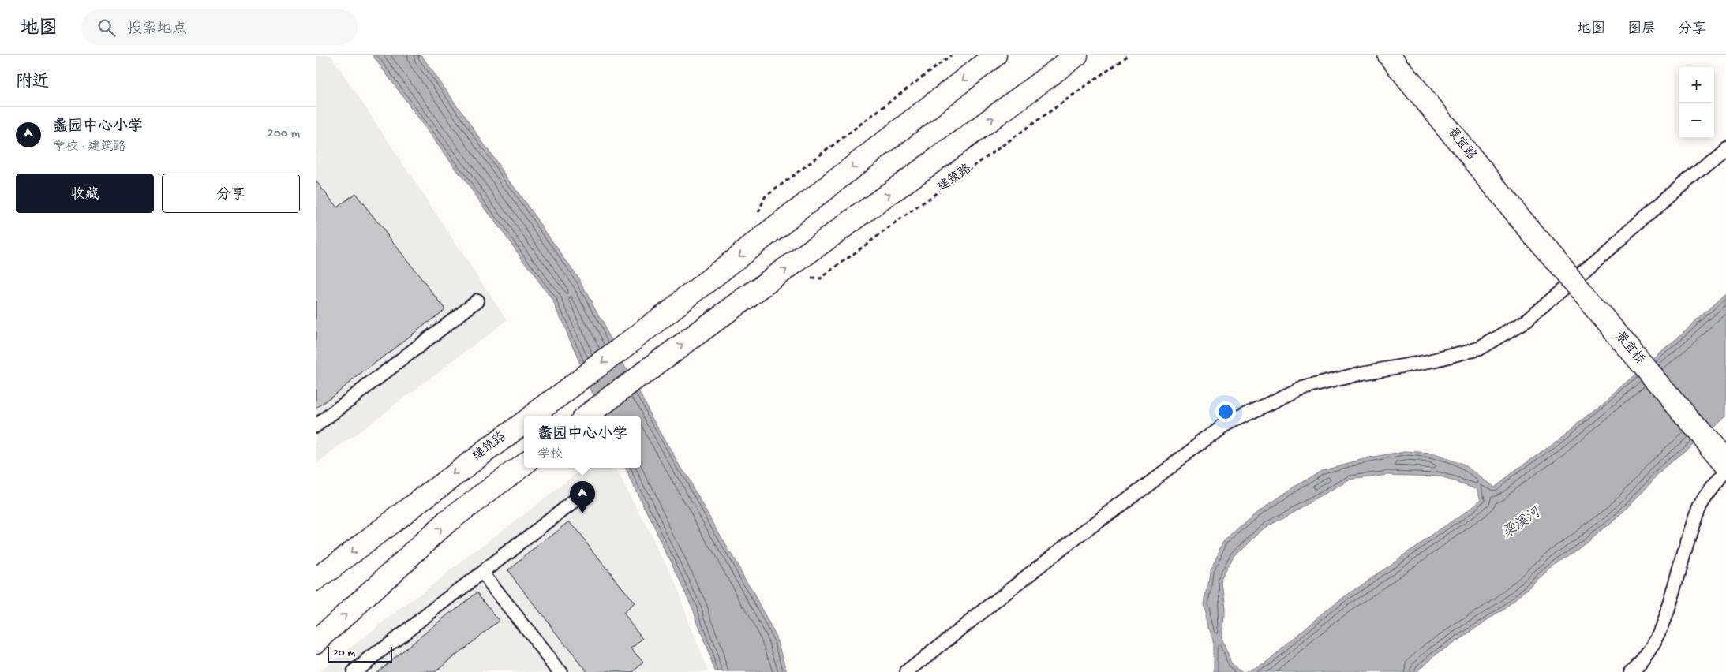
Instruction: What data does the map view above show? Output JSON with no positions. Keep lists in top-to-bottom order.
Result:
{
  "streets": {
    "main road": ["景宜路", "建筑路", "景宜桥"]
  },
  "crossings": [
    ["景宜路", "景宜桥"]
  ],
  "water": ["梁溪河"],
  "scale_bar": "20 m",
  "page": {
    "header": "地图",
    "search": "搜索地点",
    "nav": ["地图", "图层", "分享"],
    "heading": "附近",
    "map_buttons": ["+", "−"],
    "list": [
      {
        "mark": "A",
        "name": "蠡园中心小学",
        "note": "学校 · 建筑路",
        "value": "200 m"
      }
    ],
    "buttons": ["收藏", "分享"],
    "popup": ["蠡园中心小学", "学校"],
    "pins": "A",
    "scale": "20 m"
  }
}
